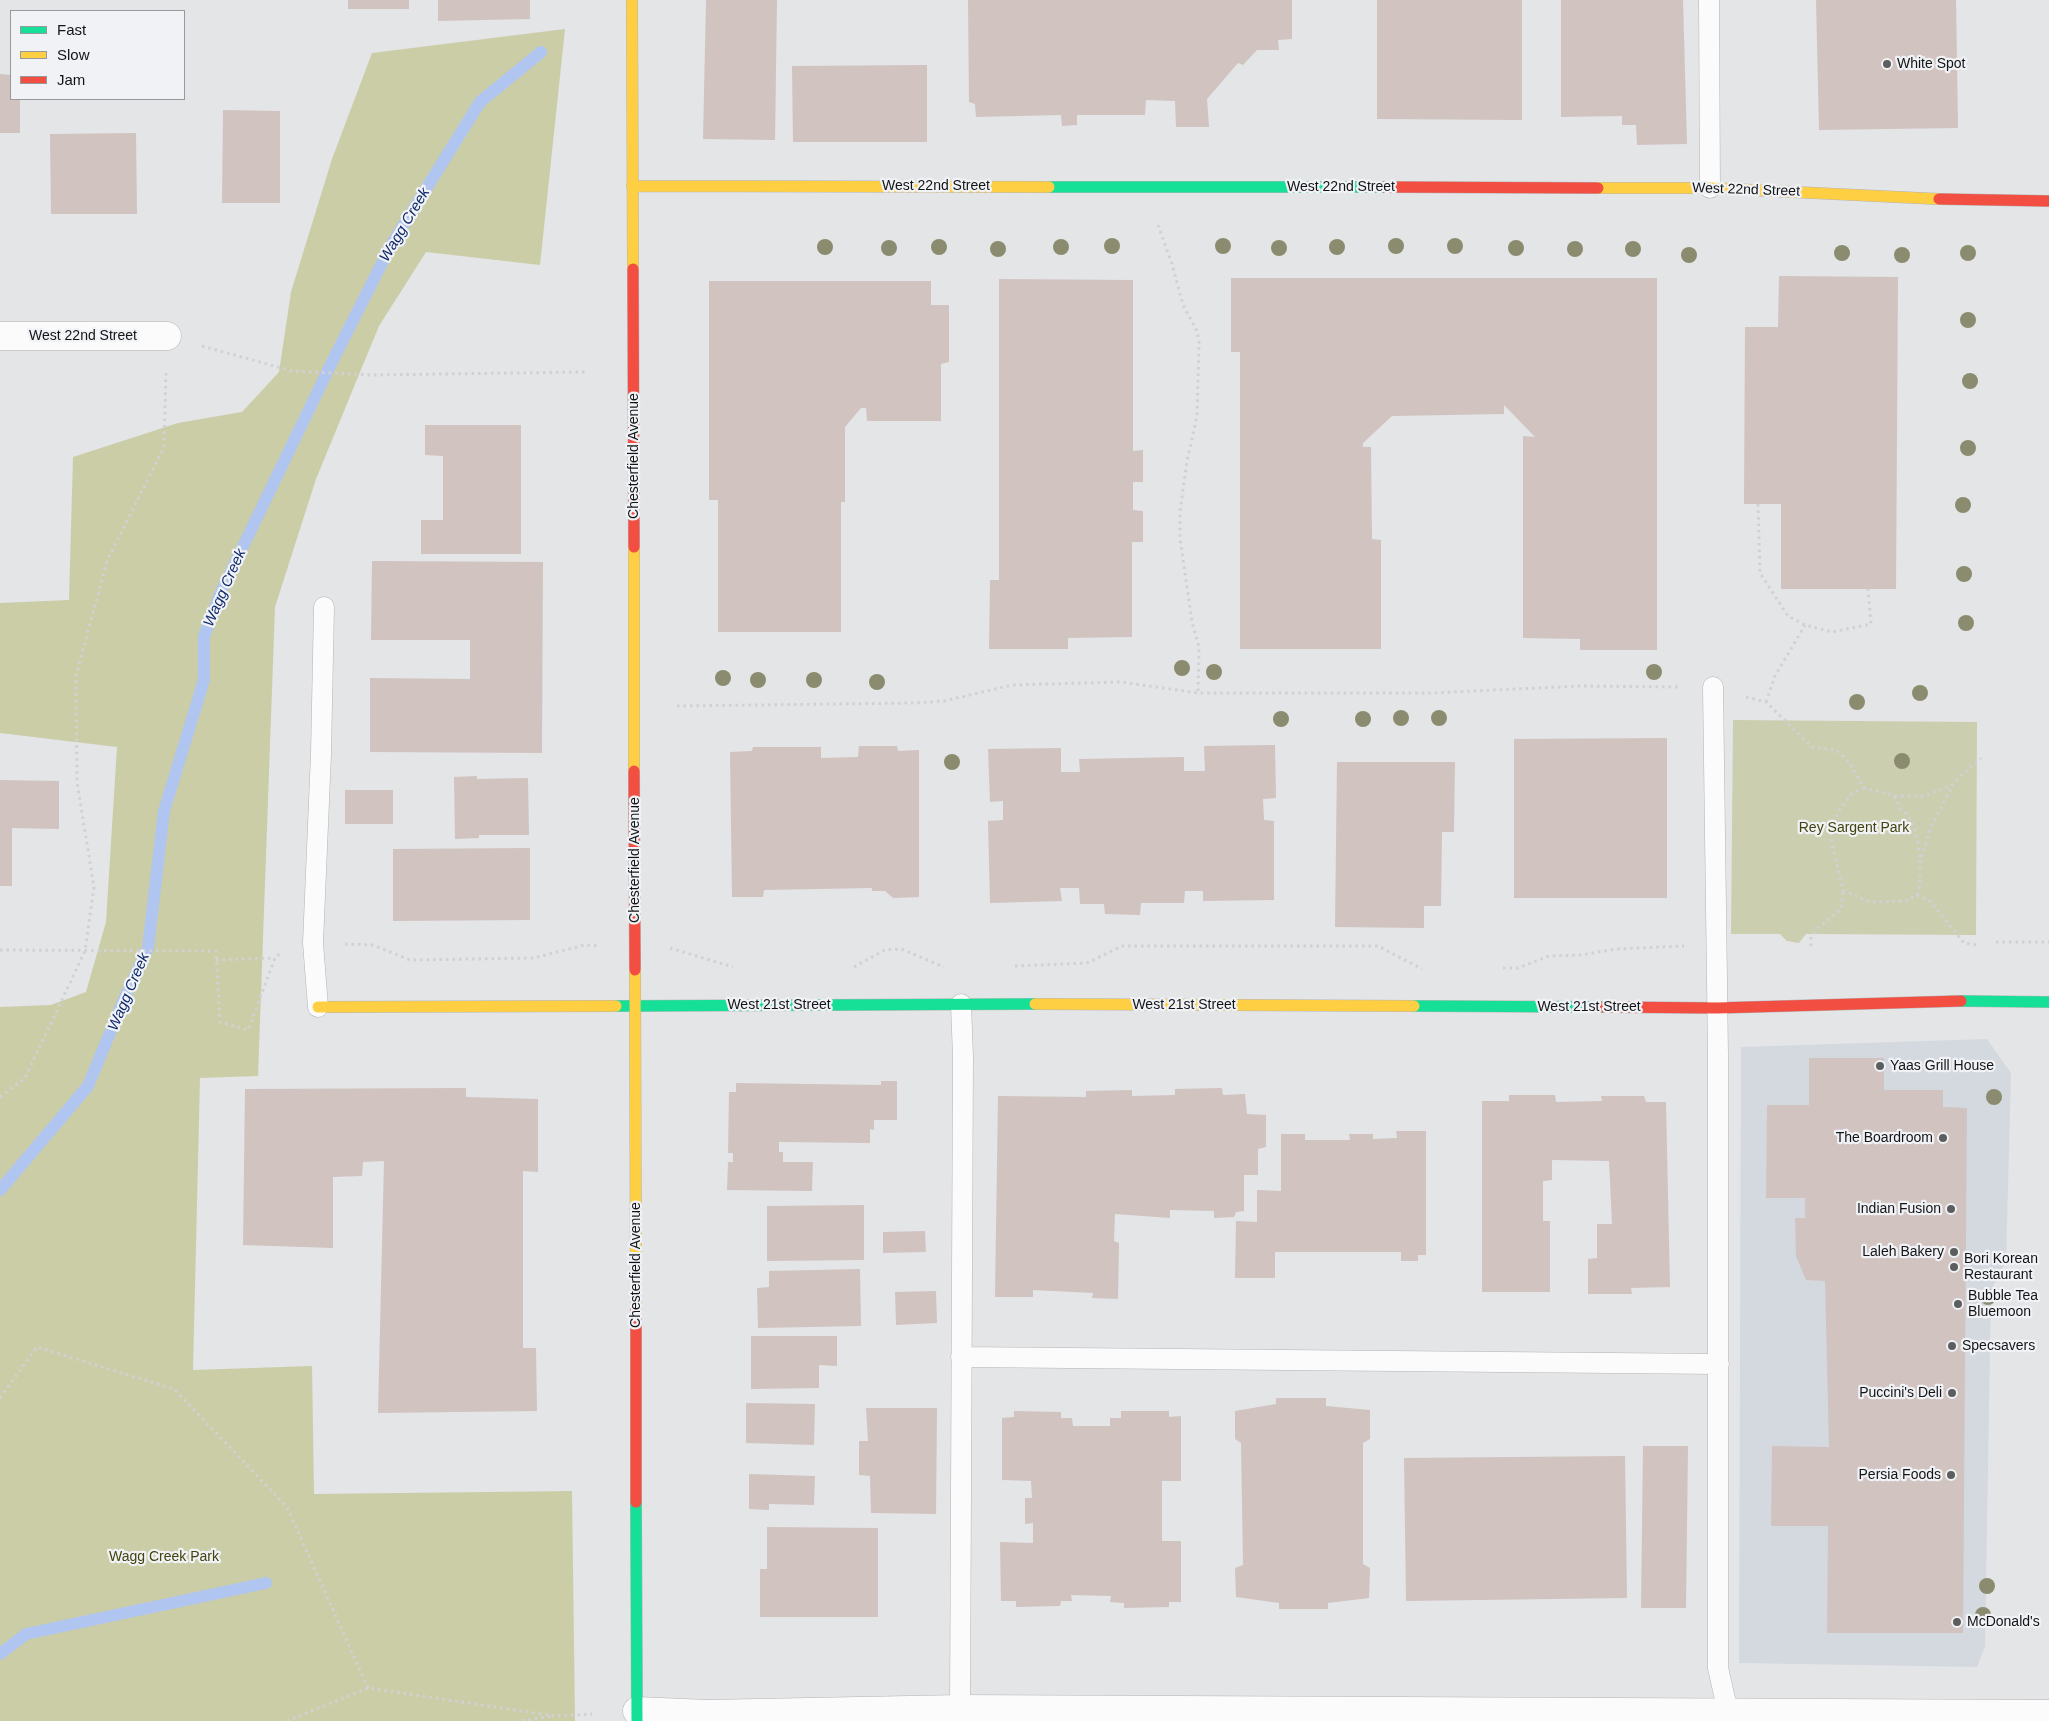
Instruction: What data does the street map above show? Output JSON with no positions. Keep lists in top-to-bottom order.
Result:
{
  "streets": {
    "street": ["West 22nd Street", "Chesterfield Avenue", "West 21st Street"]
  },
  "crossings": [
    ["West 22nd Street", "Chesterfield Avenue"],
    ["Chesterfield Avenue", "West 21st Street"]
  ],
  "water": ["Wagg Creek"],
  "parks": ["Rey Sargent Park", "Wagg Creek Park"],
  "places": [
    "White Spot",
    "Yaas Grill House",
    "The Boardroom",
    "Indian Fusion",
    "Laleh Bakery",
    "Bori Korean Restaurant",
    "Bubble Tea Bluemoon",
    "Specsavers",
    "Puccini's Deli",
    "Persia Foods",
    "McDonald's"
  ],
  "legend": ["Fast", "Slow", "Jam"]
}
